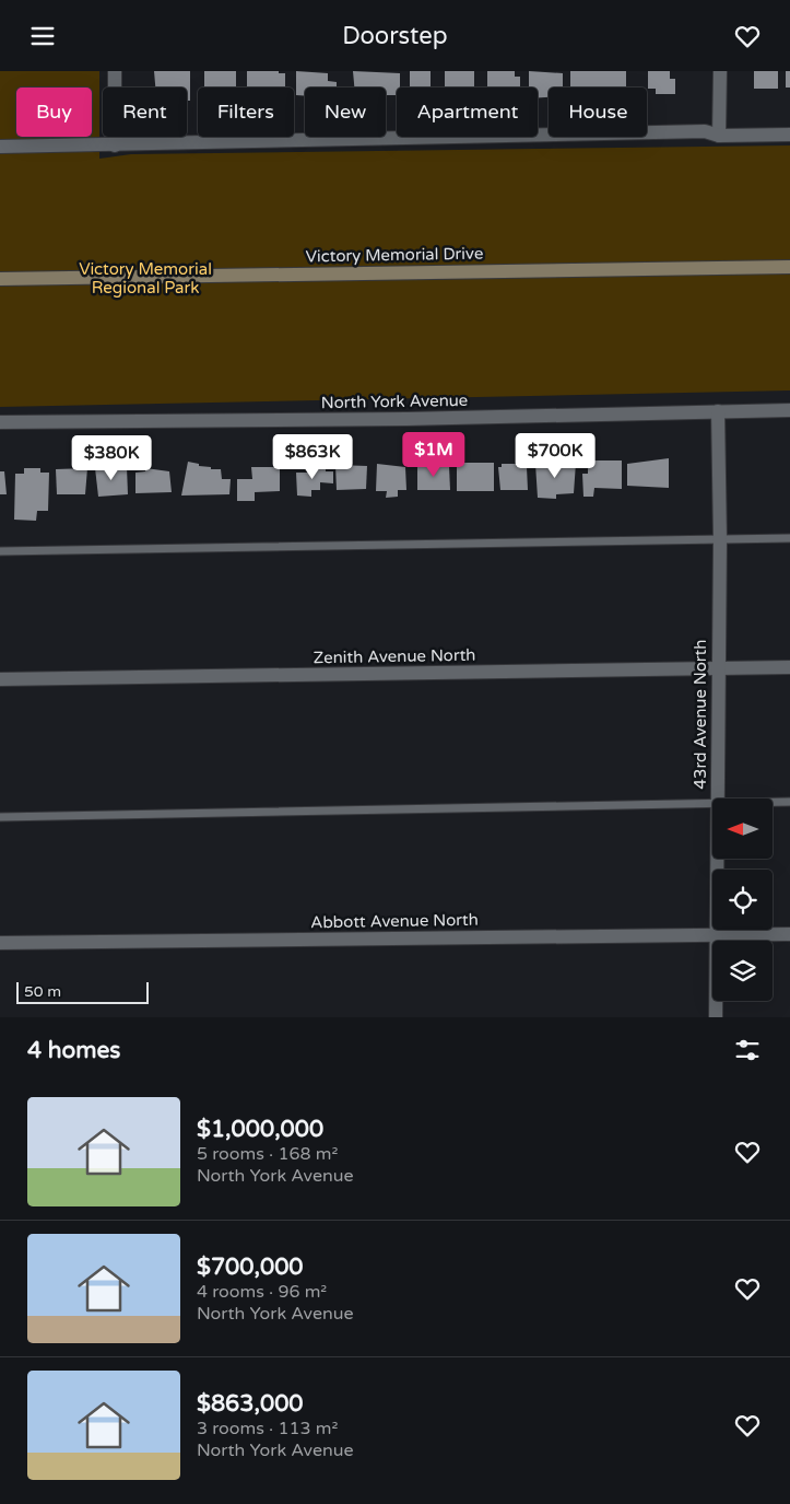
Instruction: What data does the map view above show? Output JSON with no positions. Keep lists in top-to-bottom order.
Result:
{
  "streets": {
    "street": [
      "Victory Memorial Drive",
      "North York Avenue",
      "Zenith Avenue North",
      "43rd Avenue North",
      "Abbott Avenue North"
    ]
  },
  "crossings": [
    ["North York Avenue", "43rd Avenue North"],
    ["Zenith Avenue North", "43rd Avenue North"],
    ["43rd Avenue North", "Abbott Avenue North"]
  ],
  "parks": ["Victory Memorial Regional Park"],
  "scale_bar": "50 m",
  "north": "left",
  "page": {
    "header": "Doorstep",
    "chip": [
      "Buy",
      "Rent",
      "Filters",
      "New",
      "Apartment",
      "House"
    ],
    "price": [
      "$1M",
      "$700K",
      "$863K",
      "$380K"
    ],
    "scale": "50 m",
    "heading": "4 homes",
    "list": [
      {
        "name": "$1,000,000",
        "note": "5 rooms · 168 m² · North York Avenue"
      },
      {
        "name": "$700,000",
        "note": "4 rooms · 96 m² · North York Avenue"
      },
      {
        "name": "$863,000",
        "note": "3 rooms · 113 m² · North York Avenue"
      }
    ]
  }
}
